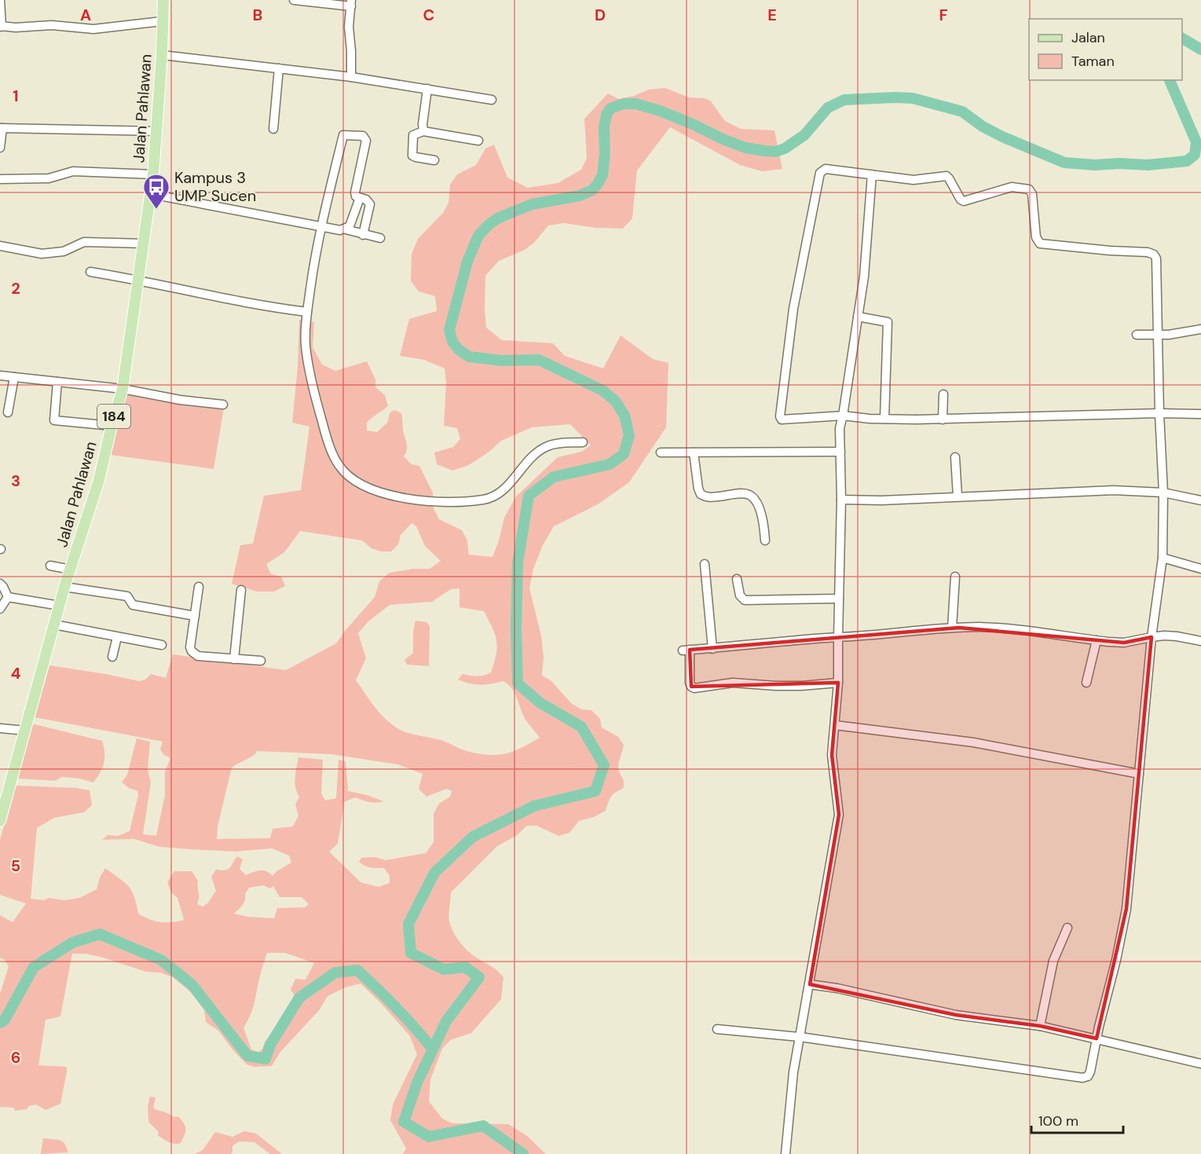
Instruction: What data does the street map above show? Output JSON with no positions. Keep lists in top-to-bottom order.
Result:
{
  "streets": {
    "main road": ["Jalan Pahlawan", "184"]
  },
  "places": {
    "bus stop": ["Kampus 3 UMP Sucen"]
  },
  "legend": ["Jalan", "Taman"],
  "scale_bar": "100 m",
  "grid": {
    "columns": [
      "A",
      "B",
      "C",
      "D",
      "E",
      "F"
    ],
    "rows": [
      "1",
      "2",
      "3",
      "4",
      "5",
      "6"
    ]
  }
}
